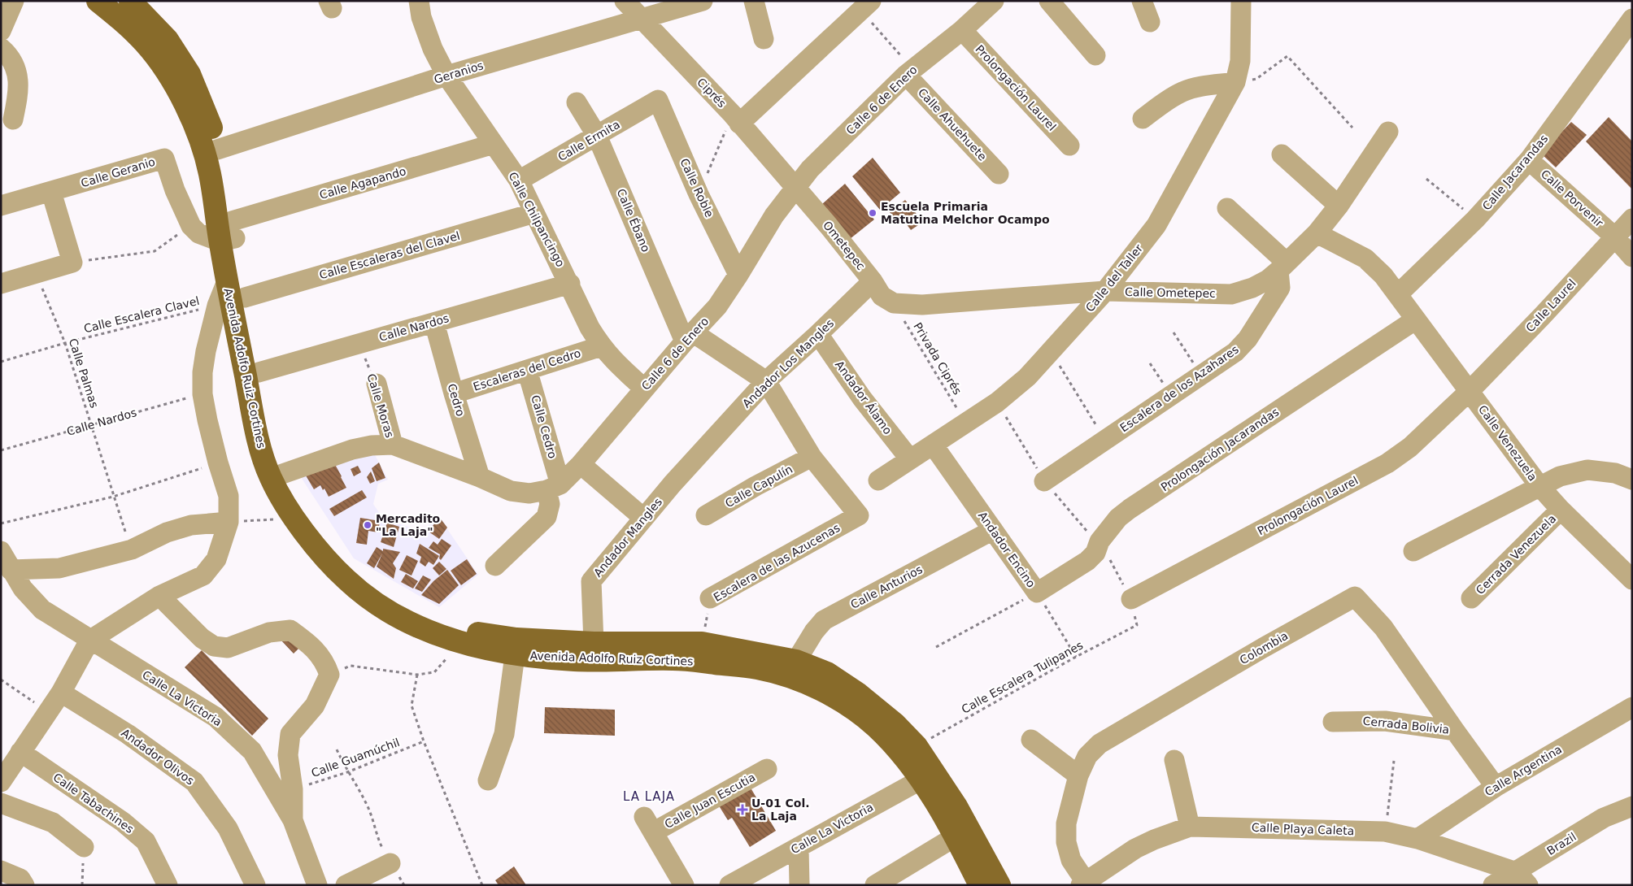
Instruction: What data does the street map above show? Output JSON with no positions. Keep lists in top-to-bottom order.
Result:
{
  "streets": {
    "main road": ["Avenida Adolfo Ruiz Cortines"],
    "street": [
      "Geranios",
      "Prolongación Laurel",
      "Ciprés",
      "Calle 6 de Enero",
      "Calle Ahuehuete",
      "Calle Ermita",
      "Calle Geranio",
      "Calle Jacarandas",
      "Calle Agapando",
      "Calle Roble",
      "Calle Porvenir",
      "Calle Chilpancingo",
      "Calle Ébano",
      "Ometepec",
      "Calle Escaleras del Clavel",
      "Calle del Taller",
      "Calle Ometepec",
      "Calle Laurel",
      "Calle Nardos",
      "Andador Los Mangles",
      "Escaleras del Cedro",
      "Escalera de los Azahares",
      "Andador Álamo",
      "Cedro",
      "Calle Moras",
      "Calle Cedro",
      "Calle Venezuela",
      "Prolongación Jacarandas",
      "Calle Capulín",
      "Andador Mangles",
      "Andador Encino",
      "Cerrada Venezuela",
      "Escalera de las Azucenas",
      "Calle Anturios",
      "Colombia",
      "Calle La Victoria",
      "Cerrada Bolivia",
      "Andador Olivos",
      "Calle Argentina",
      "Calle Juan Escutia",
      "Calle Tabachines",
      "Calle Playa Caleta",
      "Brazil"
    ],
    "path": [
      "Calle Escalera Clavel",
      "Privada Ciprés",
      "Calle Palmas",
      "Calle Escalera Tulipanes",
      "Calle Guamúchil"
    ]
  },
  "crossings": [
    ["Geranios", "Ciprés"],
    ["Geranios", "Calle Chilpancingo"],
    ["Geranios", "Avenida Adolfo Ruiz Cortines"],
    ["Prolongación Laurel", "Calle 6 de Enero"],
    ["Prolongación Laurel", "Calle Laurel"],
    ["Prolongación Laurel", "Calle Venezuela"],
    ["Prolongación Laurel", "Calle Escalera Tulipanes"],
    ["Ciprés", "Calle 6 de Enero"],
    ["Ciprés", "Ometepec"],
    ["Calle 6 de Enero", "Calle Ahuehuete"],
    ["Calle 6 de Enero", "Calle Roble"],
    ["Calle 6 de Enero", "Calle Chilpancingo"],
    ["Calle 6 de Enero", "Calle Ébano"],
    ["Calle 6 de Enero", "Ometepec"],
    ["Calle 6 de Enero", "Calle Cedro"],
    ["Calle Ermita", "Calle Roble"],
    ["Calle Ermita", "Calle Chilpancingo"],
    ["Calle Ermita", "Calle Ébano"],
    ["Calle Jacarandas", "Calle Porvenir"],
    ["Calle Jacarandas", "Calle Venezuela"],
    ["Calle Agapando", "Calle Chilpancingo"],
    ["Calle Agapando", "Avenida Adolfo Ruiz Cortines"],
    ["Calle Porvenir", "Calle Laurel"],
    ["Calle Chilpancingo", "Calle Escaleras del Clavel"],
    ["Calle Chilpancingo", "Calle Nardos"],
    ["Calle Chilpancingo", "Escaleras del Cedro"],
    ["Ometepec", "Calle Ometepec"],
    ["Ometepec", "Privada Ciprés"],
    ["Ometepec", "Andador Los Mangles"],
    ["Calle Escaleras del Clavel", "Avenida Adolfo Ruiz Cortines"],
    ["Calle del Taller", "Calle Ometepec"],
    ["Calle del Taller", "Privada Ciprés"],
    ["Calle del Taller", "Andador Álamo"],
    ["Calle del Taller", "Andador Encino"],
    ["Calle Ometepec", "Privada Ciprés"],
    ["Calle Ometepec", "Escalera de los Azahares"],
    ["Calle Laurel", "Calle Venezuela"],
    ["Calle Escalera Clavel", "Calle Palmas"],
    ["Calle Nardos", "Avenida Adolfo Ruiz Cortines"],
    ["Calle Nardos", "Calle Palmas"],
    ["Calle Nardos", "Cedro"],
    ["Calle Nardos", "Calle Moras"],
    ["Andador Los Mangles", "Andador Álamo"],
    ["Andador Los Mangles", "Andador Mangles"],
    ["Avenida Adolfo Ruiz Cortines", "Andador Mangles"],
    ["Avenida Adolfo Ruiz Cortines", "Escalera de las Azucenas"],
    ["Avenida Adolfo Ruiz Cortines", "Calle Anturios"],
    ["Avenida Adolfo Ruiz Cortines", "Calle Escalera Tulipanes"],
    ["Avenida Adolfo Ruiz Cortines", "Calle La Victoria"],
    ["Escaleras del Cedro", "Cedro"],
    ["Escaleras del Cedro", "Calle Cedro"],
    ["Calle Venezuela", "Prolongación Jacarandas"],
    ["Calle Venezuela", "Cerrada Venezuela"],
    ["Prolongación Jacarandas", "Andador Encino"],
    ["Calle Capulín", "Escalera de las Azucenas"],
    ["Andador Encino", "Calle Anturios"],
    ["Andador Encino", "Calle Escalera Tulipanes"],
    ["Colombia", "Cerrada Bolivia"],
    ["Colombia", "Calle Argentina"],
    ["Colombia", "Calle Playa Caleta"],
    ["Calle Argentina", "Calle Playa Caleta"],
    ["Calle Playa Caleta", "Brazil"]
  ],
  "districts": ["LA LAJA"],
  "places": {
    "other": ["Escuela Primaria Matutina Melchor Ocampo", "Mercadito \"La Laja\""],
    "health": ["U-01 Col. La Laja"]
  }
}
